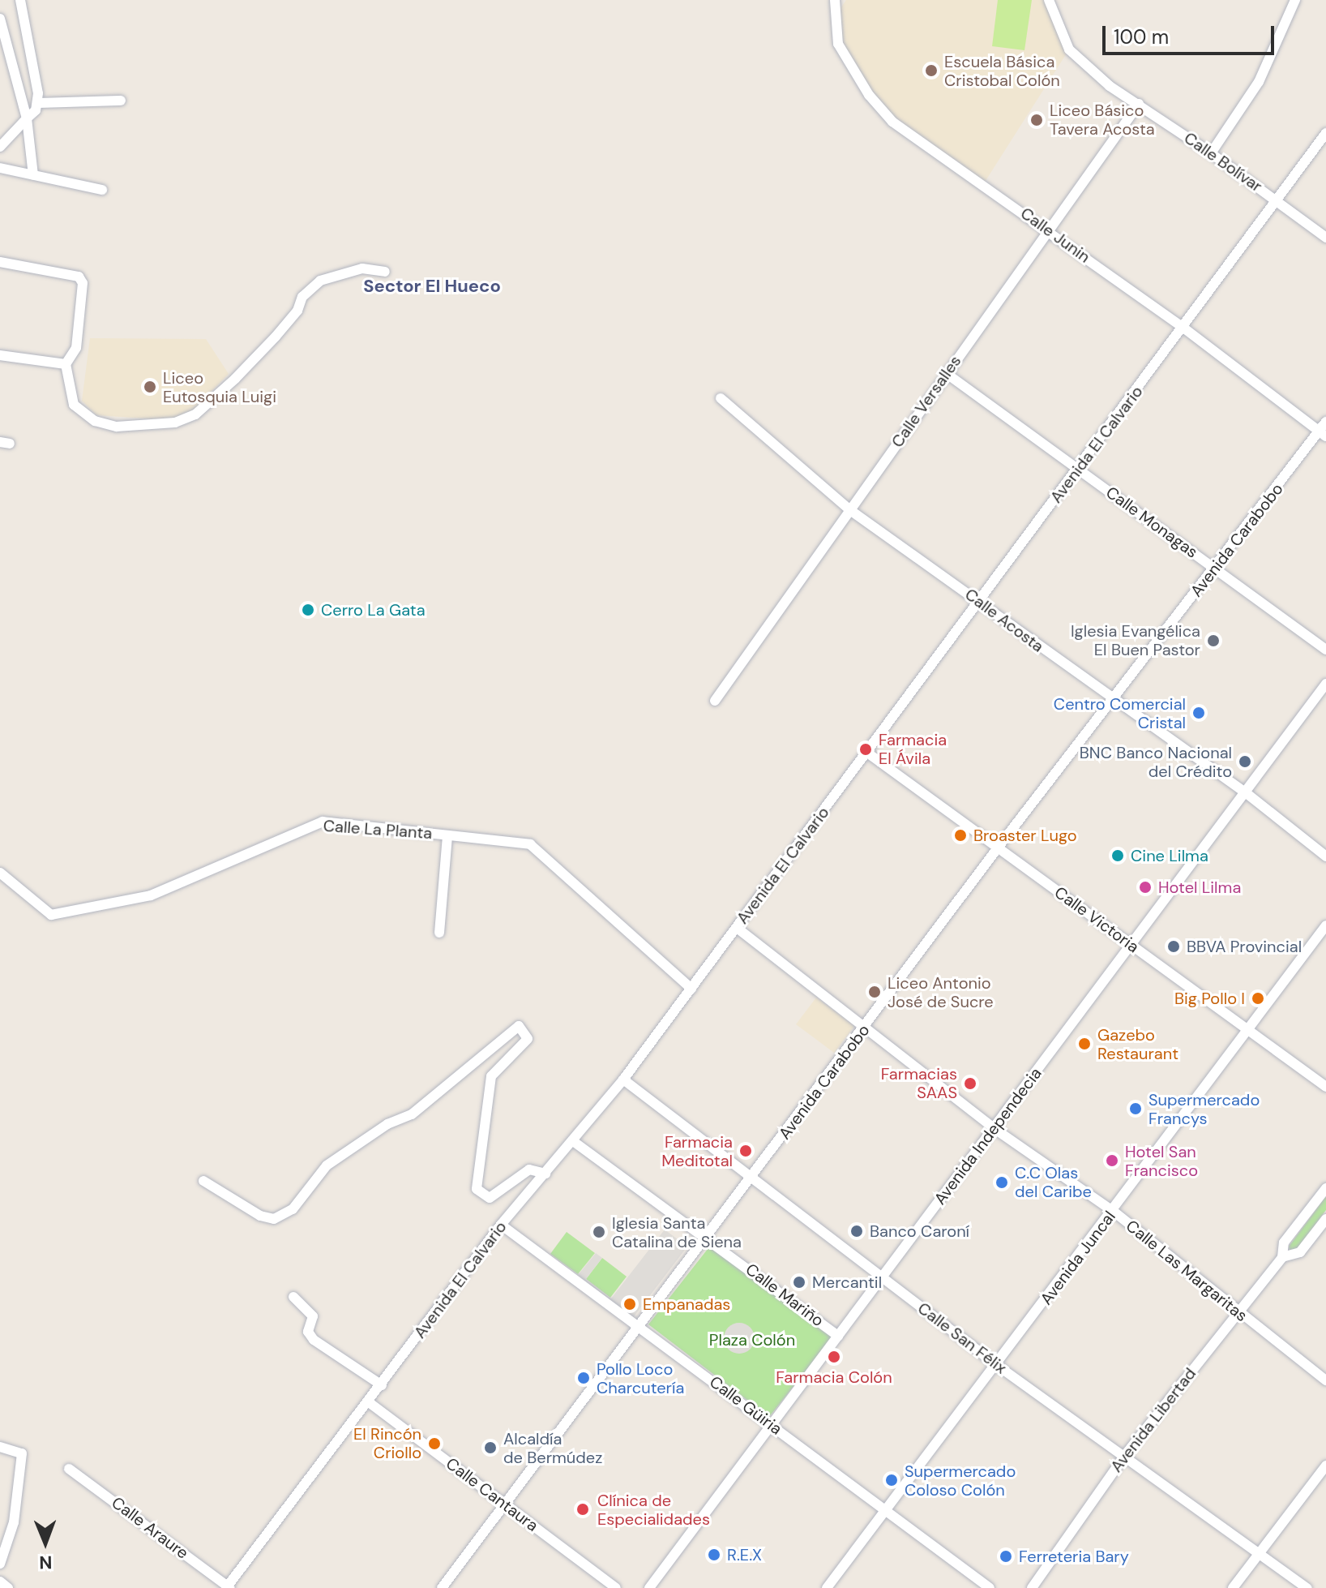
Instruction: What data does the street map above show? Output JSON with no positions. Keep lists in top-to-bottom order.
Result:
{
  "streets": {
    "street": [
      "Calle Bolívar",
      "Calle Junin",
      "Calle Versalles",
      "Avenida El Calvario",
      "Calle Monagas",
      "Avenida Carabobo",
      "Calle Acosta",
      "Calle La Planta",
      "Calle Victoria",
      "Avenida Independecia",
      "Avenida Juncal",
      "Calle Las Margaritas",
      "Calle Mariño",
      "Calle San Félix",
      "Calle Güiria",
      "Avenida Libertad",
      "Calle Cantaura",
      "Calle Araure"
    ]
  },
  "crossings": [
    ["Calle Bolívar", "Calle Versalles"],
    ["Calle Bolívar", "Avenida El Calvario"],
    ["Calle Junin", "Calle Versalles"],
    ["Calle Junin", "Avenida El Calvario"],
    ["Calle Junin", "Avenida Carabobo"],
    ["Calle Versalles", "Calle Monagas"],
    ["Calle Versalles", "Calle Acosta"],
    ["Avenida El Calvario", "Calle Monagas"],
    ["Avenida El Calvario", "Calle Acosta"],
    ["Avenida El Calvario", "Calle La Planta"],
    ["Avenida El Calvario", "Calle Victoria"],
    ["Avenida El Calvario", "Calle Las Margaritas"],
    ["Avenida El Calvario", "Calle Mariño"],
    ["Avenida El Calvario", "Calle San Félix"],
    ["Avenida El Calvario", "Calle Güiria"],
    ["Avenida El Calvario", "Calle Cantaura"],
    ["Avenida El Calvario", "Calle Araure"],
    ["Calle Monagas", "Avenida Carabobo"],
    ["Avenida Carabobo", "Calle Acosta"],
    ["Avenida Carabobo", "Calle Victoria"],
    ["Avenida Carabobo", "Calle Las Margaritas"],
    ["Avenida Carabobo", "Calle Mariño"],
    ["Avenida Carabobo", "Calle San Félix"],
    ["Avenida Carabobo", "Calle Güiria"],
    ["Avenida Carabobo", "Calle Cantaura"],
    ["Calle Acosta", "Avenida Independecia"],
    ["Calle Victoria", "Avenida Independecia"],
    ["Calle Victoria", "Avenida Juncal"],
    ["Avenida Independecia", "Calle Las Margaritas"],
    ["Avenida Independecia", "Calle Mariño"],
    ["Avenida Independecia", "Calle San Félix"],
    ["Avenida Independecia", "Calle Güiria"],
    ["Avenida Juncal", "Calle Las Margaritas"],
    ["Avenida Juncal", "Calle San Félix"],
    ["Avenida Juncal", "Calle Güiria"],
    ["Calle Las Margaritas", "Avenida Libertad"],
    ["Calle San Félix", "Avenida Libertad"]
  ],
  "districts": ["Sector El Hueco"],
  "parks": ["Plaza Colón"],
  "places": [
    "Escuela Básica Cristobal Colón",
    "Liceo Básico Tavera Acosta",
    "Liceo Eutosquia Luigi",
    "Cerro La Gata",
    "Iglesia Evangélica El Buen Pastor",
    "Centro Comercial Cristal",
    "Farmacia El Ávila",
    "BNC Banco Nacional del Crédito",
    "Broaster Lugo",
    "Cine Lilma",
    "Hotel Lilma",
    "BBVA Provincial",
    "Liceo Antonio José de Sucre",
    "Big Pollo I",
    "Gazebo Restaurant",
    "Farmacias SAAS",
    "Supermercado Francys",
    "Farmacia Meditotal",
    "Hotel San Francisco",
    "C.C Olas del Caribe",
    "Banco Caroní",
    "Iglesia Santa Catalina de Siena",
    "Mercantil",
    "Empanadas",
    "Farmacia Colón",
    "Pollo Loco Charcutería",
    "El Rincón Criollo",
    "Alcaldía de Bermúdez",
    "Supermercado Coloso Colón",
    "Clínica de Especialidades",
    "R.E.X",
    "Ferreteria Bary"
  ],
  "scale_bar": "100 m",
  "north": "bottom"
}
